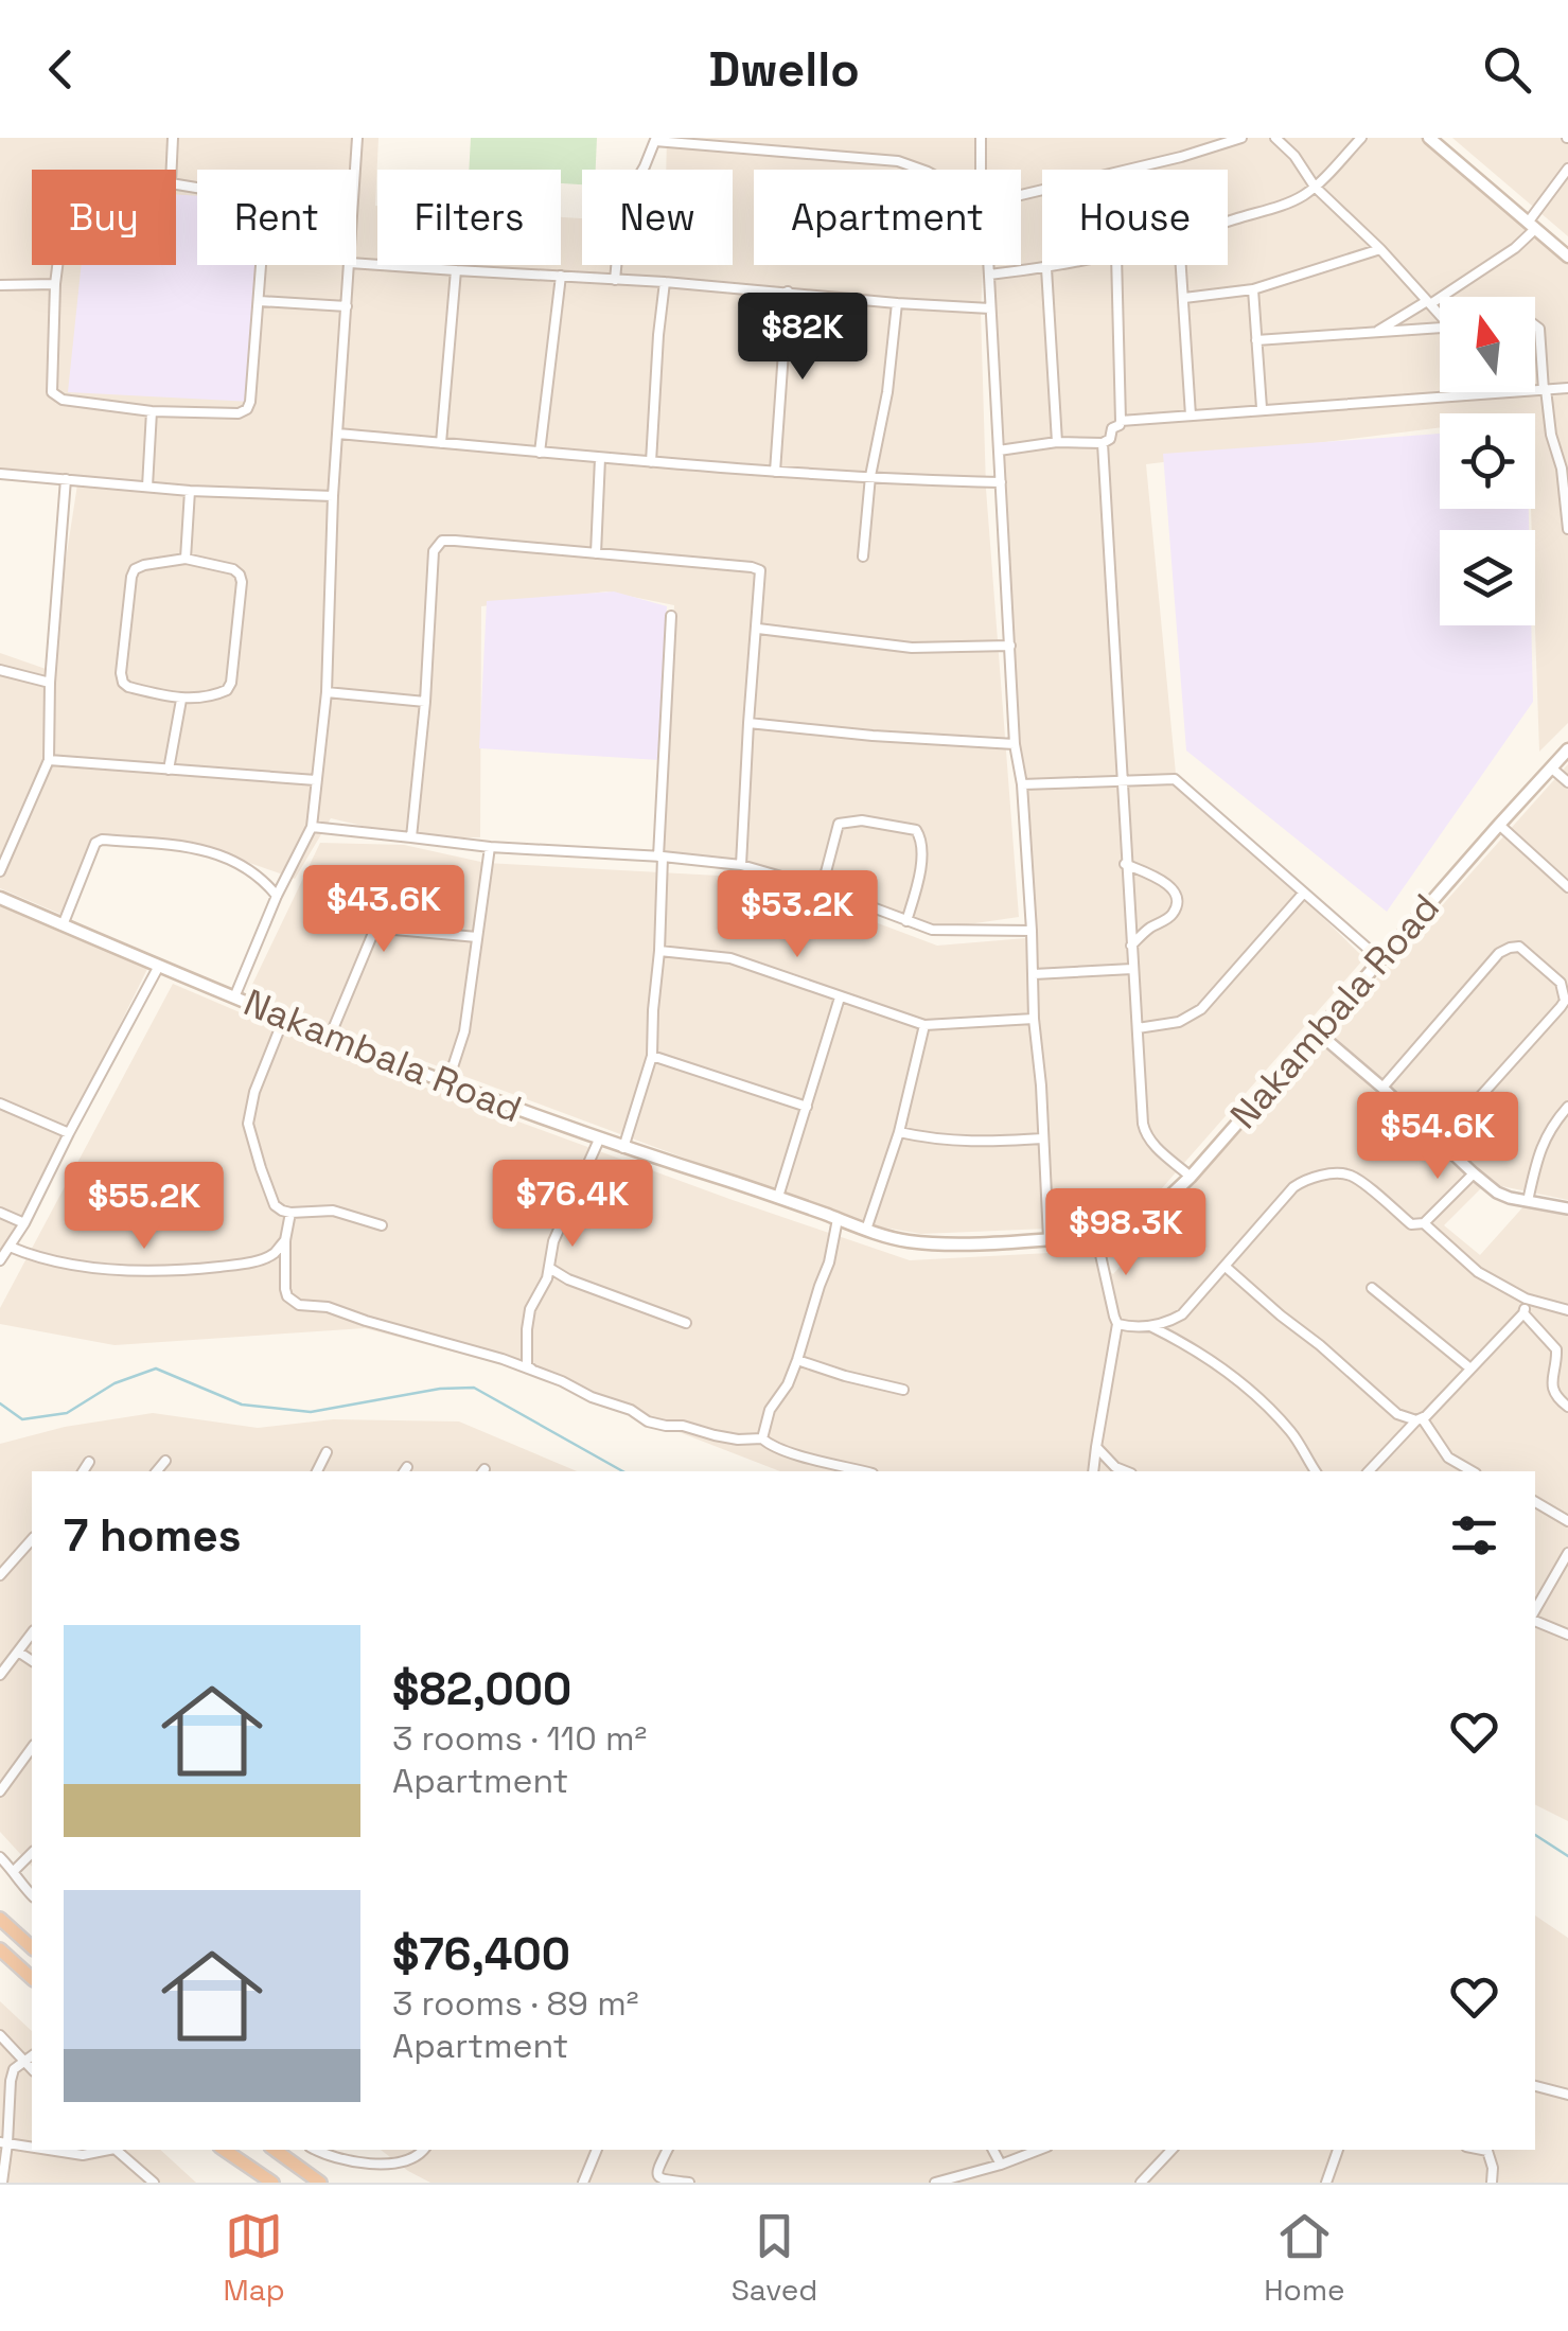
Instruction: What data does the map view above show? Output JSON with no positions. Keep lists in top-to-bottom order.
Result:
{
  "streets": {
    "main road": ["Nakambala Road"]
  },
  "north": "top",
  "page": {
    "header": "Dwello",
    "chip": [
      "Buy",
      "Rent",
      "Filters",
      "New",
      "Apartment",
      "House"
    ],
    "price": [
      "$82K",
      "$43.6K",
      "$53.2K",
      "$54.6K",
      "$76.4K",
      "$55.2K",
      "$98.3K"
    ],
    "heading": "7 homes",
    "list": [
      {
        "name": "$82,000",
        "note": "3 rooms · 110 m² · Apartment"
      },
      {
        "name": "$76,400",
        "note": "3 rooms · 89 m² · Apartment"
      }
    ],
    "tabs": ["Map", "Saved", "Home"]
  }
}
